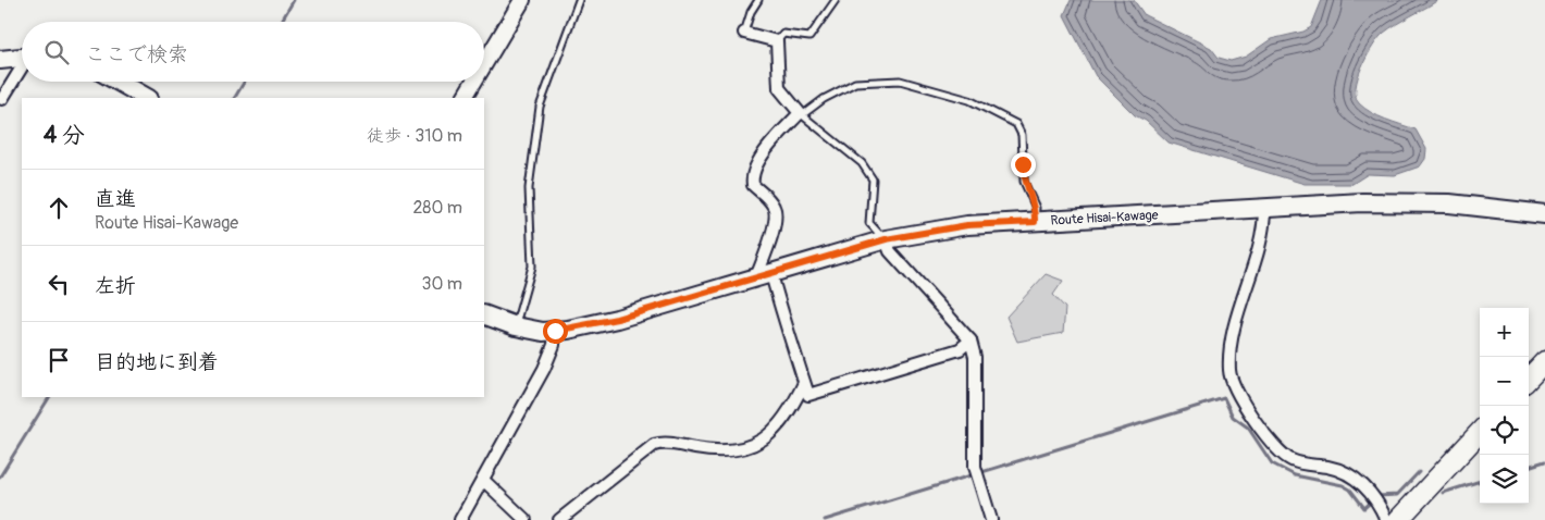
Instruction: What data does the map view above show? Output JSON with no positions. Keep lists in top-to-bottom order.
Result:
{
  "streets": {
    "main road": ["Route Hisai-Kawage"]
  },
  "page": {
    "search": "ここで検索",
    "heading": ["4 分", "徒歩 · 310 m"],
    "list": [
      ["直進", "Route Hisai-Kawage", "280 m"],
      ["左折", "30 m"],
      "目的地に到着"
    ],
    "map_buttons": ["+", "−"]
  }
}
